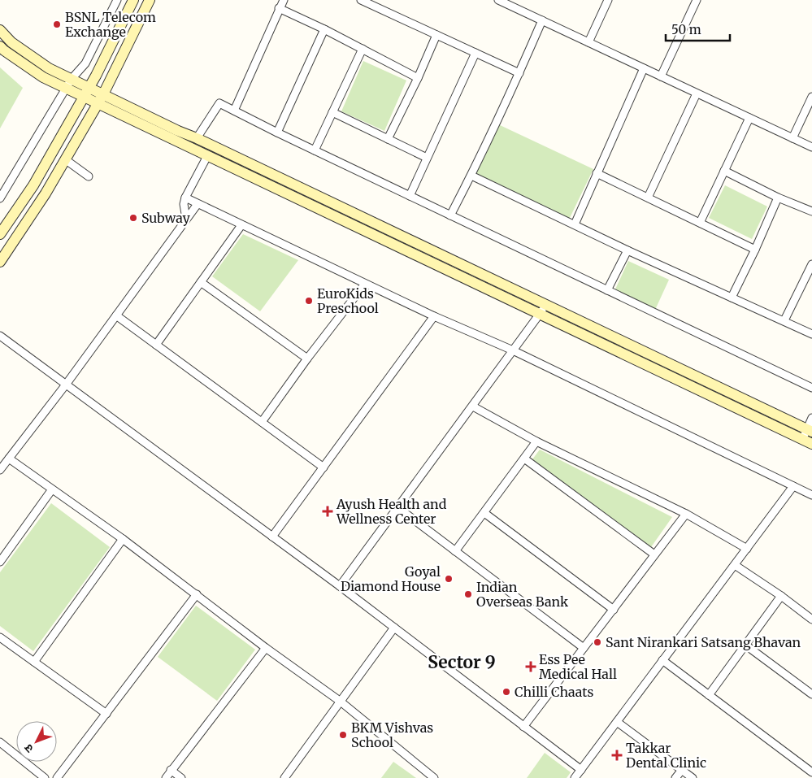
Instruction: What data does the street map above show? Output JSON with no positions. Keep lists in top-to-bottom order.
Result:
{
  "districts": ["Sector 9"],
  "places": {
    "other": [
      "BSNL Telecom Exchange",
      "Subway",
      "EuroKids Preschool",
      "Goyal Diamond House",
      "Indian Overseas Bank",
      "Sant Nirankari Satsang Bhavan",
      "Chilli Chaats",
      "BKM Vishvas School"
    ],
    "health": ["Ayush Health and Wellness Center", "Ess Pee Medical Hall", "Takkar Dental Clinic"]
  },
  "scale_bar": "50 m",
  "north": "bottom left"
}
